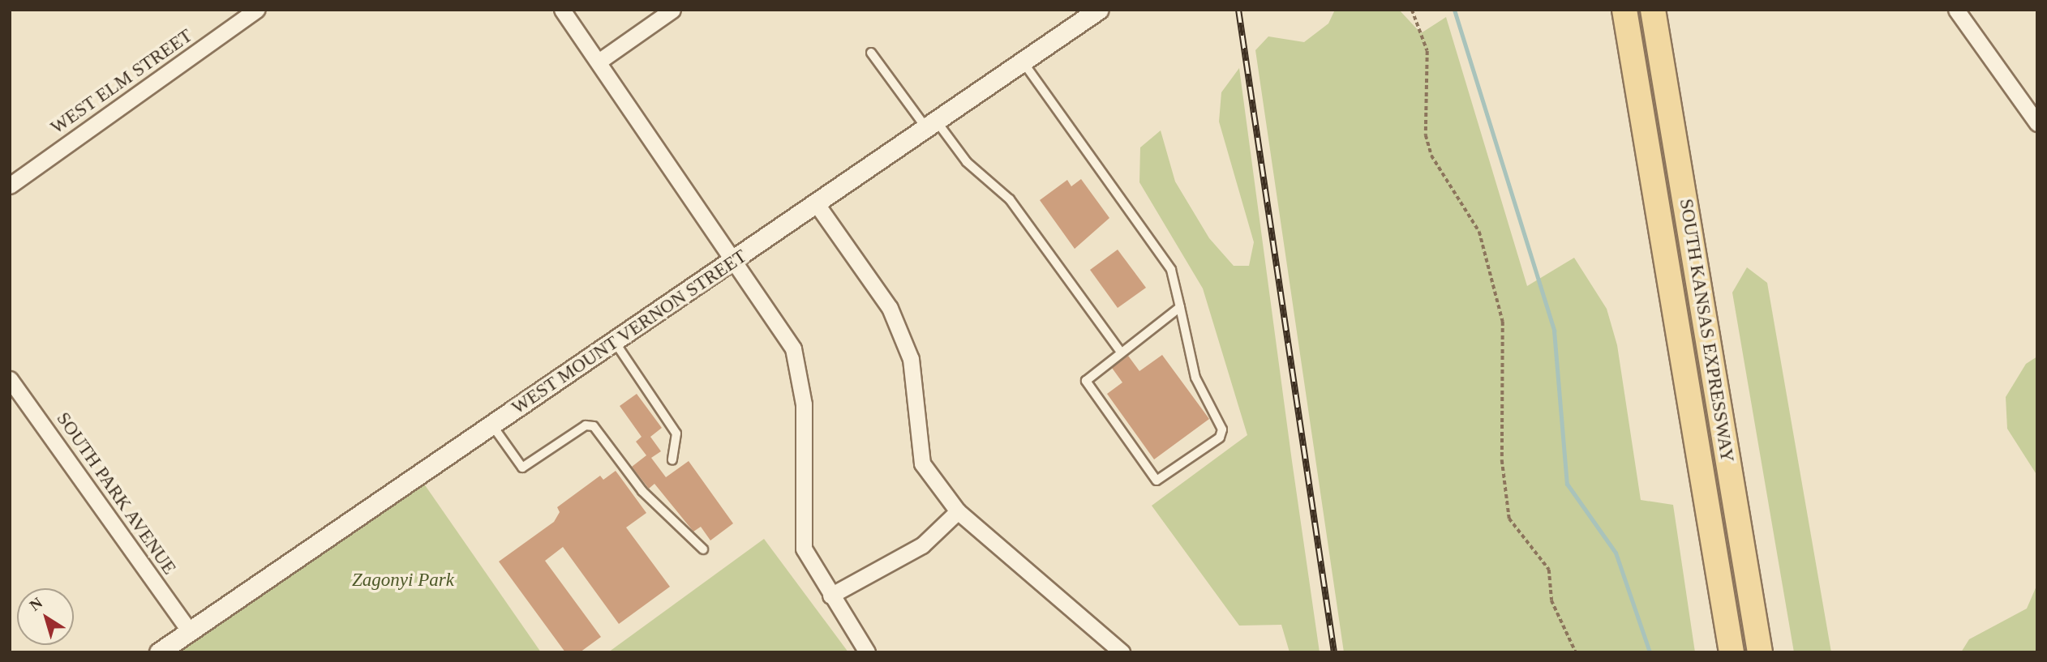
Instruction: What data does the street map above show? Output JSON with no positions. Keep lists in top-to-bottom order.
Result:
{
  "streets": {
    "main road": ["SOUTH KANSAS EXPRESSWAY"],
    "street": ["WEST ELM STREET", "WEST MOUNT VERNON STREET", "SOUTH PARK AVENUE"]
  },
  "crossings": [
    ["WEST MOUNT VERNON STREET", "SOUTH PARK AVENUE"]
  ],
  "parks": ["Zagonyi Park"],
  "north": "top left"
}
